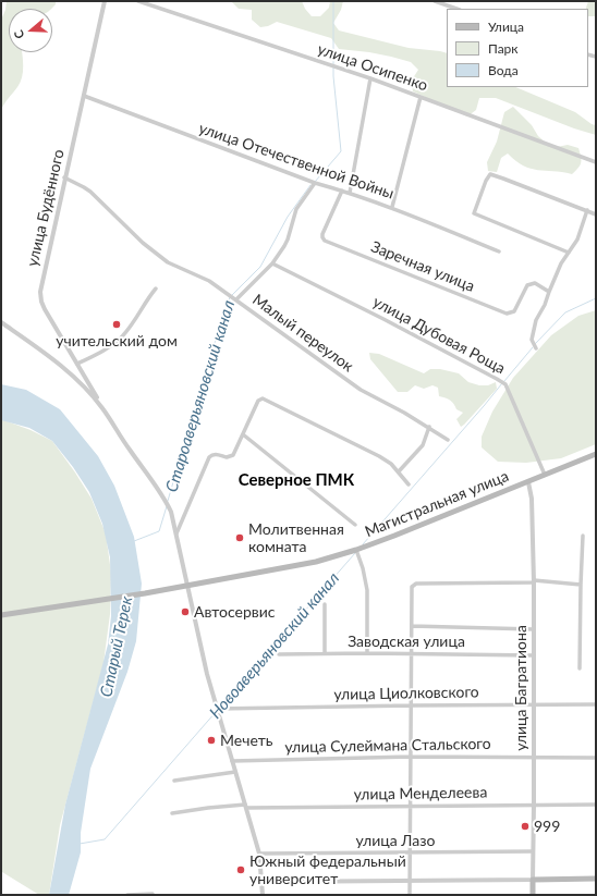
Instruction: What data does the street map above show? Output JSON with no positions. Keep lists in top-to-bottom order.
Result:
{
  "streets": {
    "main road": ["Магистральная улица", "улица Багратиона"],
    "street": [
      "улица Осипенко",
      "улица Отечественной Войны",
      "улица Будённого",
      "Заречная улица",
      "Малый переулок",
      "улица Дубовая Роща",
      "Заводская улица",
      "улица Циолковского",
      "улица Сулеймана Стальского",
      "улица Менделеева",
      "улица Лазо"
    ]
  },
  "crossings": [
    ["улица Отечественной Войны", "улица Будённого"],
    ["улица Отечественной Войны", "Заречная улица"],
    ["улица Будённого", "Малый переулок"],
    ["улица Дубовая Роща", "Магистральная улица"],
    ["Магистральная улица", "улица Багратиона"],
    ["Заводская улица", "улица Багратиона"],
    ["улица Багратиона", "улица Циолковского"],
    ["улица Багратиона", "улица Сулеймана Стальского"],
    ["улица Багратиона", "улица Менделеева"],
    ["улица Багратиона", "улица Лазо"]
  ],
  "districts": ["Северное ПМК"],
  "water": ["Староаверьяновский канал", "Новоаверьяновский канал", "Старый Терек"],
  "places": [
    "учительский дом",
    "Молитвенная комната",
    "Автосервис",
    "Мечеть",
    "999",
    "Южный федеральный университет"
  ],
  "legend": ["Улица", "Парк", "Вода"],
  "north": "left"
}
